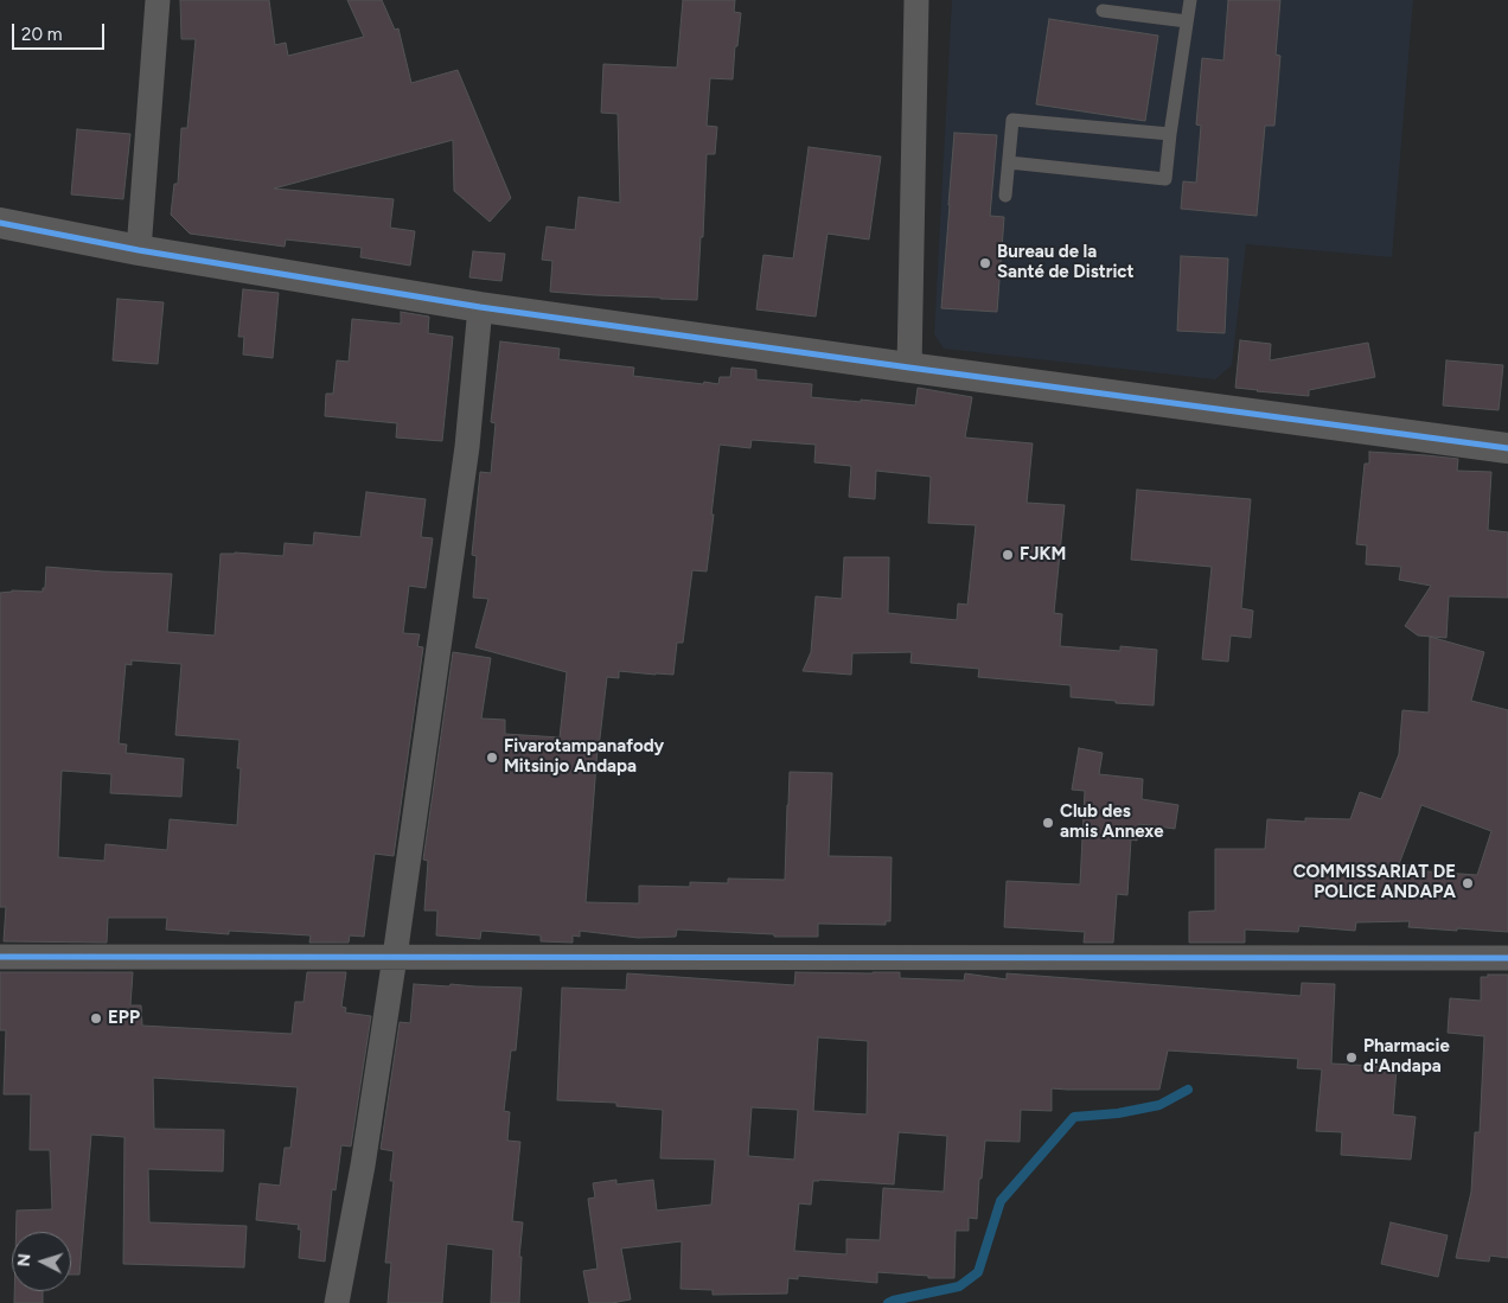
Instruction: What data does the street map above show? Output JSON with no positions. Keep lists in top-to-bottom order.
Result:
{
  "places": [
    "Bureau de la Santé de District",
    "FJKM",
    "Fivarotampanafody Mitsinjo Andapa",
    "Club des amis Annexe",
    "COMMISSARIAT DE POLICE ANDAPA",
    "EPP",
    "Pharmacie d'Andapa"
  ],
  "scale_bar": "20 m",
  "north": "left"
}
